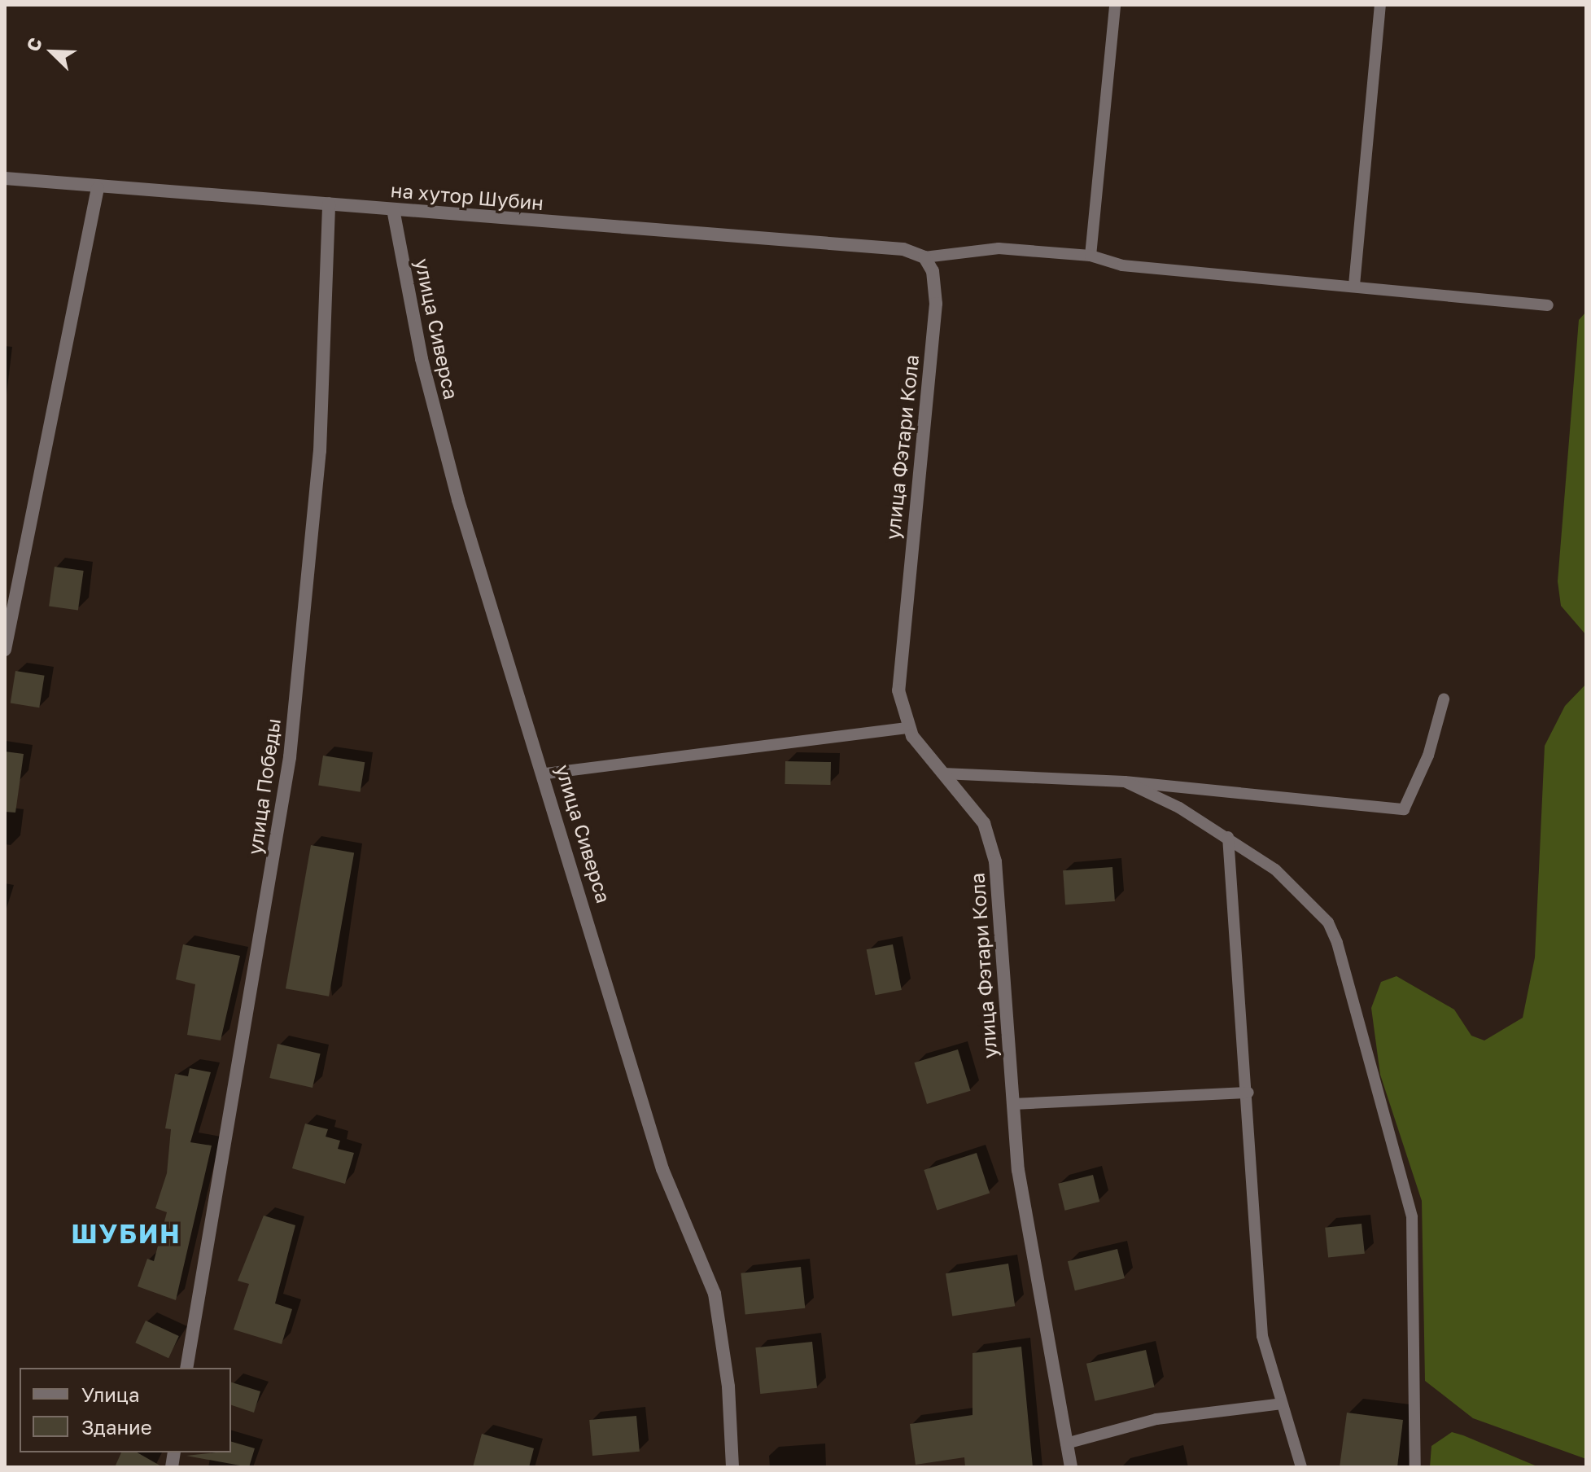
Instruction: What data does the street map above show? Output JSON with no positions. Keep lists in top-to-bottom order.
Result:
{
  "streets": {
    "street": [
      "на хутор Шубин",
      "улица Сиверса",
      "улица Фэтари Кола",
      "улица Победы"
    ]
  },
  "crossings": [
    ["на хутор Шубин", "улица Сиверса"],
    ["на хутор Шубин", "улица Фэтари Кола"],
    ["на хутор Шубин", "улица Победы"]
  ],
  "districts": ["ШУБИН"],
  "legend": ["Улица", "Здание"],
  "north": "top left"
}
